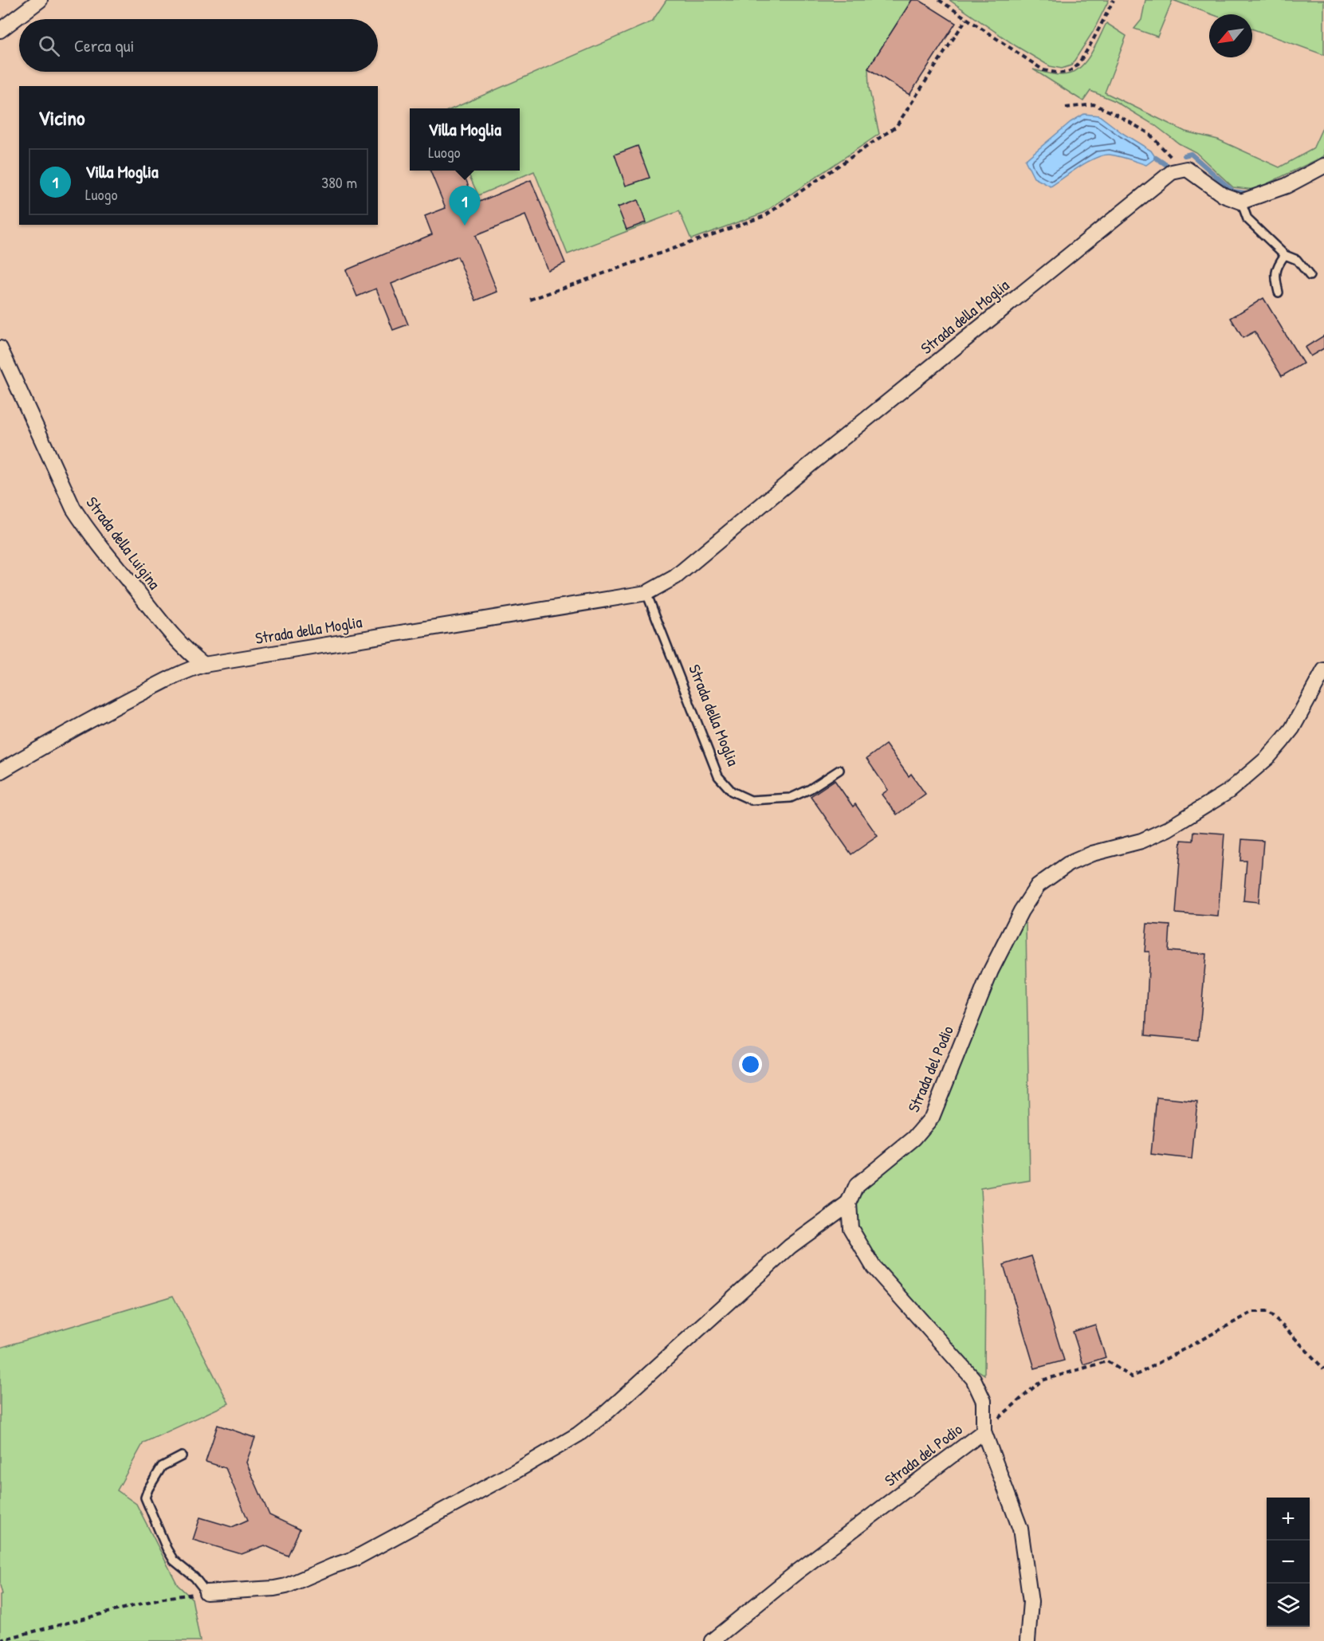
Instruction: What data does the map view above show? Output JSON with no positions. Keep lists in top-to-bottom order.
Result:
{
  "streets": {
    "street": ["Strada della Moglia", "Strada della Luigina", "Strada del Podio"]
  },
  "crossings": [
    ["Strada della Moglia", "Strada della Luigina"]
  ],
  "north": "bottom left",
  "page": {
    "search": "Cerca qui",
    "heading": "Vicino",
    "popup": ["Villa Moglia", "Luogo"],
    "list": [
      {
        "mark": "1",
        "name": "Villa Moglia",
        "note": "Luogo",
        "value": "380 m"
      }
    ],
    "pins": "1",
    "map_buttons": ["+", "−"]
  }
}
